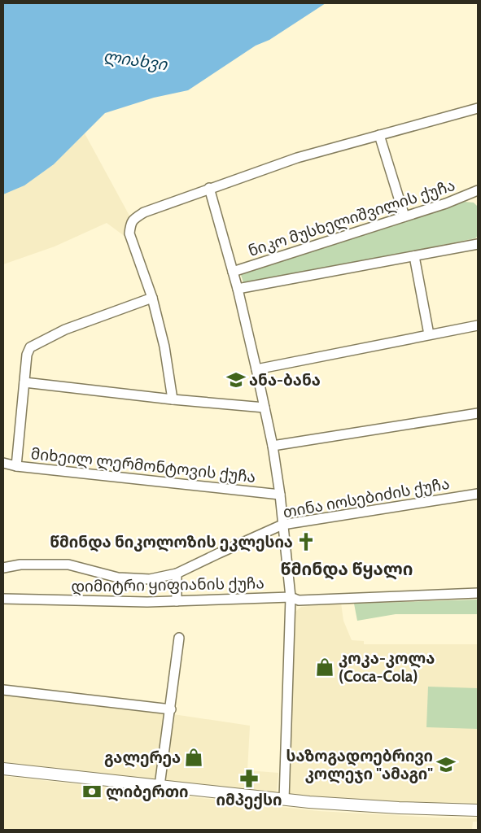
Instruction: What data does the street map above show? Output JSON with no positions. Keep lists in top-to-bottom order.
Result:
{
  "streets": {
    "street": [
      "ნიკო მუსხელიშვილის ქუჩა",
      "მიხეილ ლერმონტოვის ქუჩა",
      "თინა იოსებიძის ქუჩა",
      "დიმიტრი ყიფიანის ქუჩა"
    ]
  },
  "districts": ["წმინდა წყალი"],
  "water": ["ლიახვი"],
  "places": {
    "school or university": ["ანა-ბანა", "საზოგადოებრივი კოლეჯი \"ამაგი\""],
    "church": ["წმინდა ნიკოლოზის ეკლესია"],
    "shop": ["კოკა-კოლა (Coca-Cola)", "გალერეა"],
    "pharmacy": ["იმპექსი"],
    "bank": ["ლიბერთი"]
  }
}
